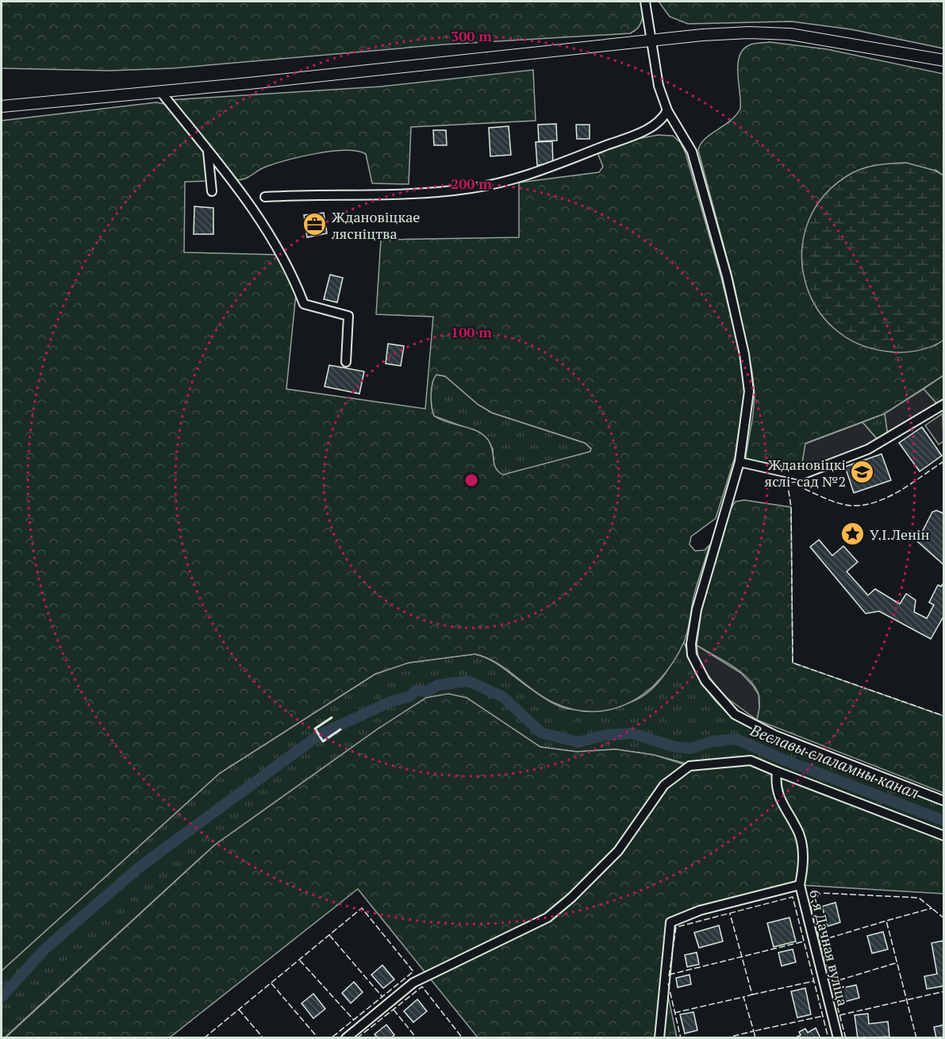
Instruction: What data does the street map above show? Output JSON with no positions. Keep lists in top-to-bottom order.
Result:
{
  "streets": {
    "street": ["6-я Дачная вуліца"]
  },
  "water": ["Веславы слаламны канал"],
  "places": {
    "office": ["Ждановіцкае лясніцтва"],
    "school or university": ["Ждановіцкі яслі-сад №2"],
    "place": ["У.І.Ленін"]
  },
  "rings": ["300 m", "200 m", "100 m"]
}
